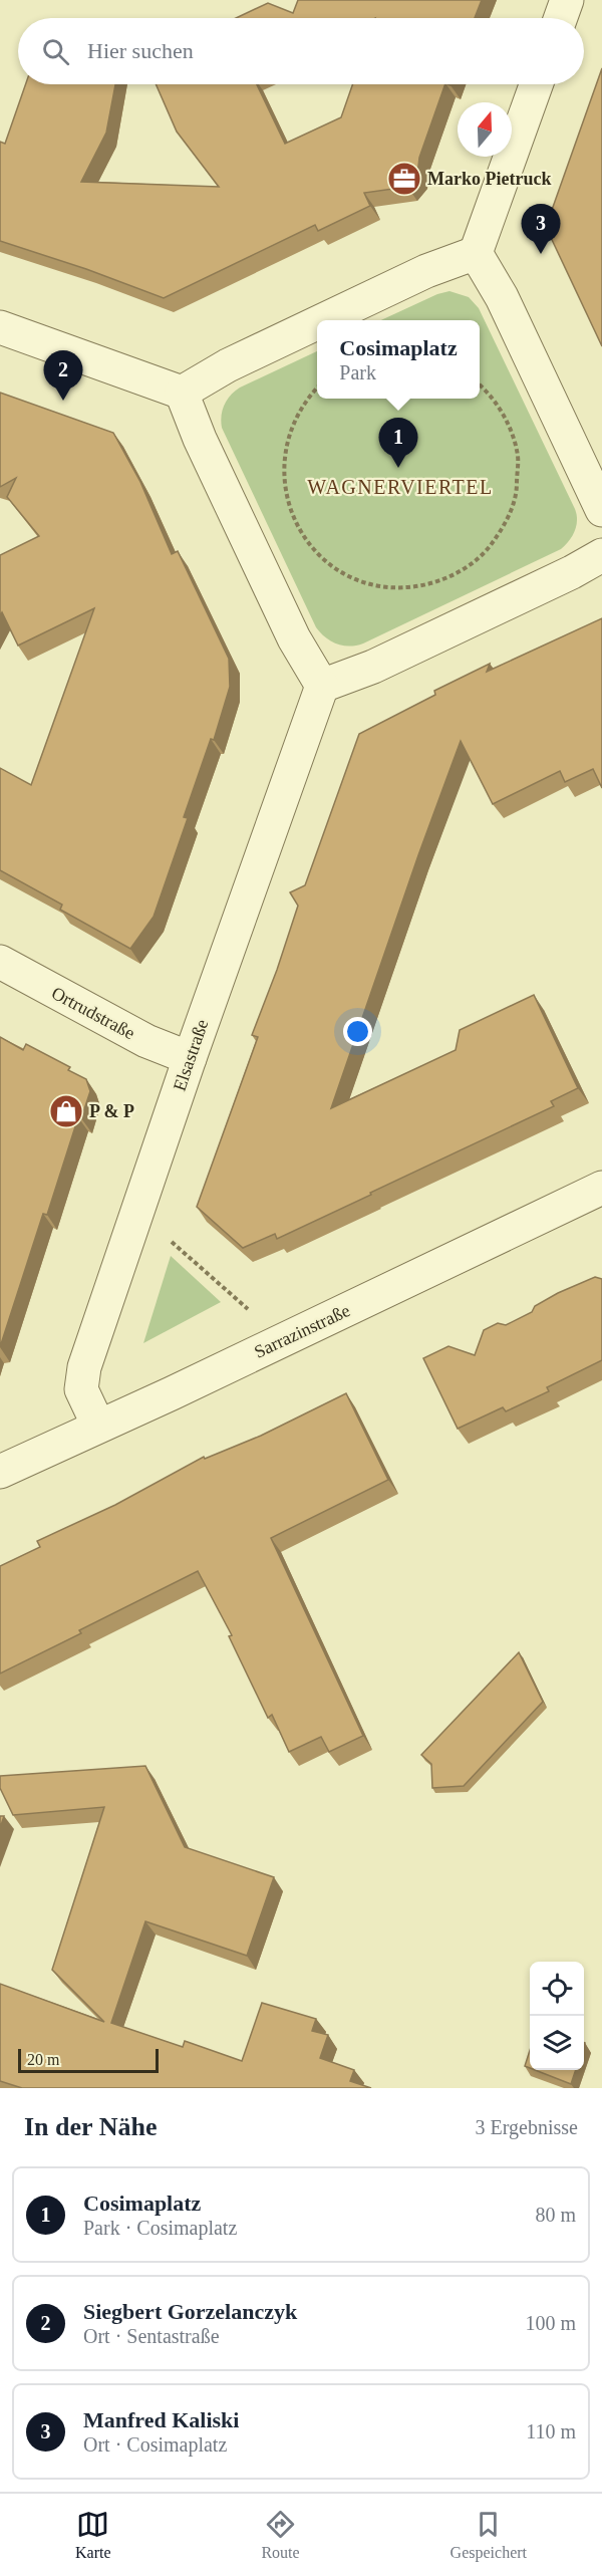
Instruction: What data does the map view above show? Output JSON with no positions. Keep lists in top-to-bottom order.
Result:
{
  "streets": {
    "street": ["Ortrudstraße", "Elsastraße", "Sarrazinstraße"]
  },
  "crossings": [
    ["Ortrudstraße", "Elsastraße"],
    ["Elsastraße", "Sarrazinstraße"]
  ],
  "districts": ["WAGNERVIERTEL"],
  "places": {
    "office": ["Marko Pietruck"],
    "shop": ["P & P"]
  },
  "scale_bar": "20 m",
  "north": "top",
  "page": {
    "search": "Hier suchen",
    "pins": ["3", "2", "1"],
    "popup": ["Cosimaplatz", "Park"],
    "scale": "20 m",
    "heading": ["In der Nähe", "3 Ergebnisse"],
    "list": [
      {
        "mark": "1",
        "name": "Cosimaplatz",
        "note": "Park · Cosimaplatz",
        "value": "80 m"
      },
      {
        "mark": "2",
        "name": "Siegbert Gorzelanczyk",
        "note": "Ort · Sentastraße",
        "value": "100 m"
      },
      {
        "mark": "3",
        "name": "Manfred Kaliski",
        "note": "Ort · Cosimaplatz",
        "value": "110 m"
      }
    ],
    "nav": ["Karte", "Route", "Gespeichert"]
  }
}
